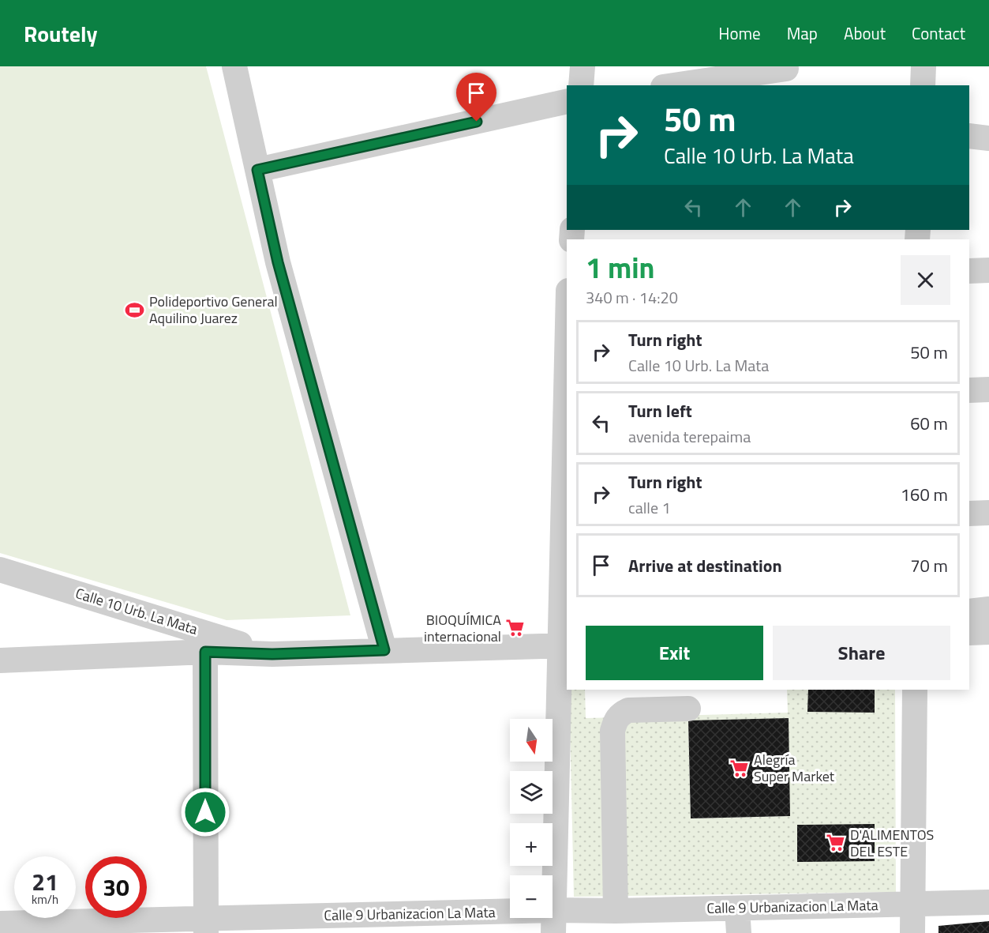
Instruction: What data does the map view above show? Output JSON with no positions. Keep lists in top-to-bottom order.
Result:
{
  "streets": {
    "street": ["Calle 10 Urb. La Mata", "Calle 9 Urbanizacion La Mata"]
  },
  "places": {
    "sports": ["Polideportivo General Aquilino Juarez"],
    "supermarket": ["BIOQUÍMICA internacional", "Alegría Super Market", "D'ALIMENTOS DEL ESTE"]
  },
  "north": "bottom",
  "page": {
    "header": "Routely",
    "nav": [
      "Home",
      "Map",
      "About",
      "Contact"
    ],
    "turn": ["50 m", "Calle 10 Urb. La Mata"],
    "heading": ["1 min", "340 m · 14:20"],
    "list": [
      {
        "name": "Turn right",
        "note": "Calle 10 Urb. La Mata",
        "value": "50 m"
      },
      {
        "name": "Turn left",
        "note": "avenida terepaima",
        "value": "60 m"
      },
      {
        "name": "Turn right",
        "note": "calle 1",
        "value": "160 m"
      },
      {
        "name": "Arrive at destination",
        "value": "70 m"
      }
    ],
    "buttons": ["Exit", "Share"],
    "map_buttons": ["+", "−"],
    "speed": "21 km/h",
    "limit": "30"
  }
}
